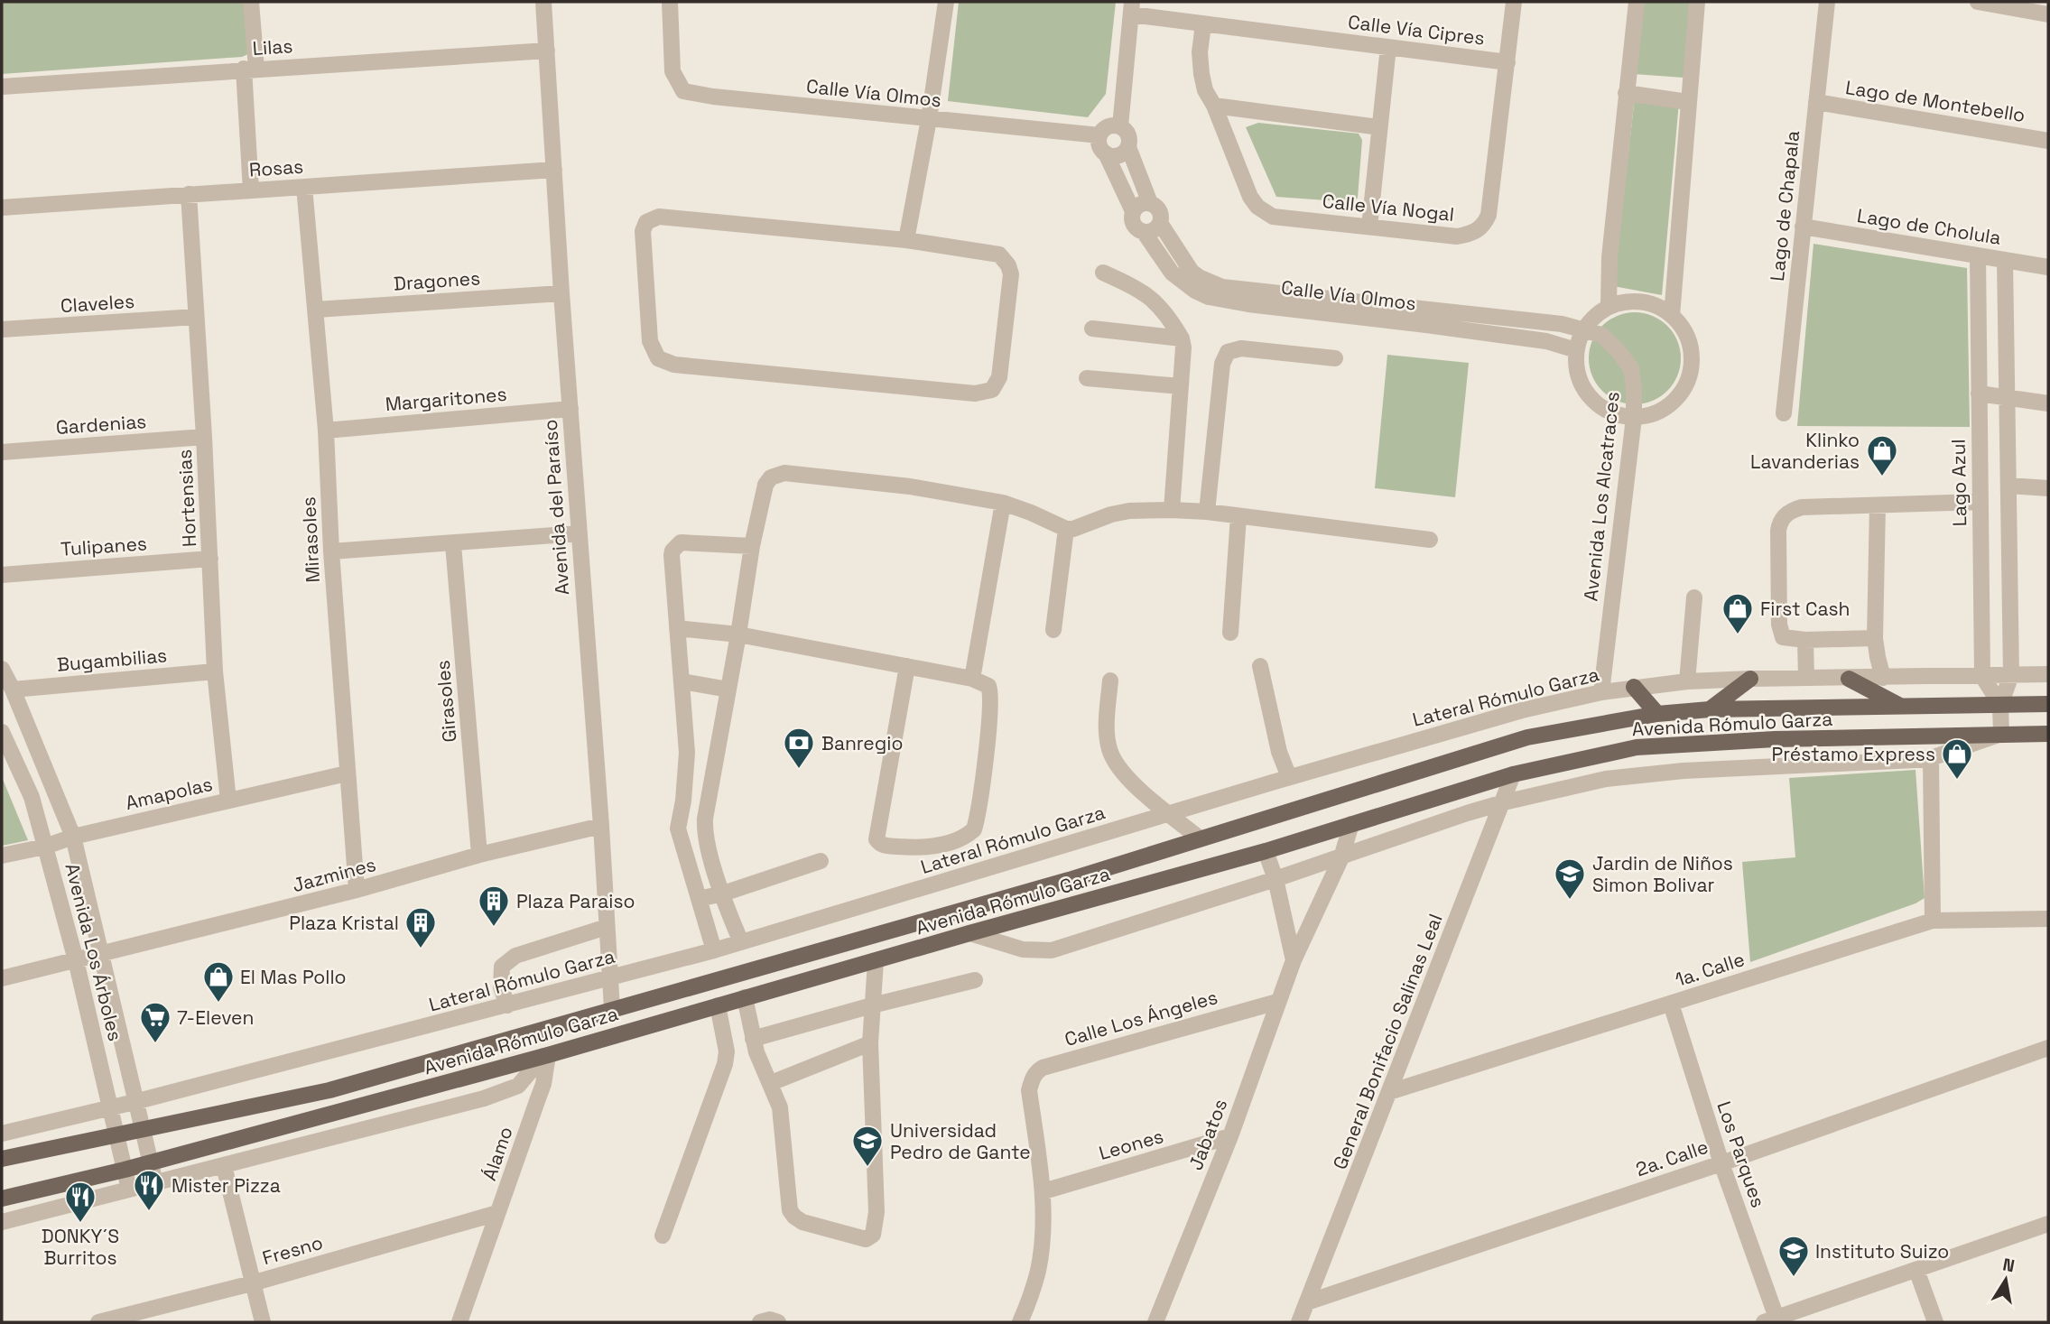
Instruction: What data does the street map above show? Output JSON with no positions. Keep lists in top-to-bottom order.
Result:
{
  "streets": {
    "main road": ["Avenida Rómulo Garza"],
    "street": [
      "Calle Vía Cipres",
      "Lilas",
      "Calle Vía Olmos",
      "Lago de Montebello",
      "Rosas",
      "Lago de Chapala",
      "Calle Vía Nogal",
      "Lago de Cholula",
      "Dragones",
      "Claveles",
      "Margaritones",
      "Gardenias",
      "Lago Azul",
      "Avenida Los Alcatraces",
      "Hortensias",
      "Avenida del Paraíso",
      "Mirasoles",
      "Tulipanes",
      "Bugambilias",
      "Lateral Rómulo Garza",
      "Girasoles",
      "Amapolas",
      "Jazmines",
      "Avenida Los Árboles",
      "1a. Calle",
      "Calle Los Ángeles",
      "General Bonifacio Salinas Leal",
      "Jabatos",
      "Leones",
      "Álamo",
      "Los Parques",
      "2a. Calle",
      "Fresno"
    ]
  },
  "crossings": [
    ["Calle Vía Cipres", "Calle Vía Nogal"],
    ["Lilas", "Avenida del Paraíso"],
    ["Calle Vía Olmos", "Avenida Los Alcatraces"],
    ["Lago de Montebello", "Lago de Chapala"],
    ["Rosas", "Hortensias"],
    ["Rosas", "Avenida del Paraíso"],
    ["Rosas", "Mirasoles"],
    ["Lago de Chapala", "Lago de Cholula"],
    ["Lago de Cholula", "Lago Azul"],
    ["Dragones", "Avenida del Paraíso"],
    ["Dragones", "Mirasoles"],
    ["Claveles", "Hortensias"],
    ["Margaritones", "Avenida del Paraíso"],
    ["Margaritones", "Mirasoles"],
    ["Gardenias", "Hortensias"],
    ["Lago Azul", "Lateral Rómulo Garza"],
    ["Avenida Los Alcatraces", "Lateral Rómulo Garza"],
    ["Hortensias", "Tulipanes"],
    ["Hortensias", "Bugambilias"],
    ["Hortensias", "Amapolas"],
    ["Avenida del Paraíso", "Lateral Rómulo Garza"],
    ["Avenida del Paraíso", "Avenida Rómulo Garza"],
    ["Avenida del Paraíso", "Jazmines"],
    ["Mirasoles", "Amapolas"],
    ["Mirasoles", "Jazmines"],
    ["Bugambilias", "Avenida Los Árboles"],
    ["Lateral Rómulo Garza", "Avenida Los Árboles"],
    ["Girasoles", "Jazmines"],
    ["Avenida Rómulo Garza", "Avenida Los Árboles"],
    ["Avenida Rómulo Garza", "General Bonifacio Salinas Leal"],
    ["Avenida Rómulo Garza", "Jabatos"],
    ["Avenida Rómulo Garza", "Álamo"],
    ["Amapolas", "Avenida Los Árboles"],
    ["Jazmines", "Avenida Los Árboles"],
    ["1a. Calle", "General Bonifacio Salinas Leal"],
    ["1a. Calle", "Los Parques"],
    ["Calle Los Ángeles", "Jabatos"],
    ["Calle Los Ángeles", "Leones"],
    ["General Bonifacio Salinas Leal", "2a. Calle"],
    ["Jabatos", "Leones"],
    ["Álamo", "Fresno"],
    ["Los Parques", "2a. Calle"]
  ],
  "places": {
    "shop": [
      "Klinko Lavanderias",
      "First Cash",
      "Préstamo Express",
      "El Mas Pollo"
    ],
    "bank": ["Banregio"],
    "school or university": ["Jardin de Niños Simon Bolivar", "Universidad Pedro de Gante", "Instituto Suizo"],
    "building": ["Plaza Paraiso", "Plaza Kristal"],
    "supermarket": ["7-Eleven"],
    "restaurant": ["Mister Pizza", "DONKY´S Burritos"]
  },
  "north": "top"
}
